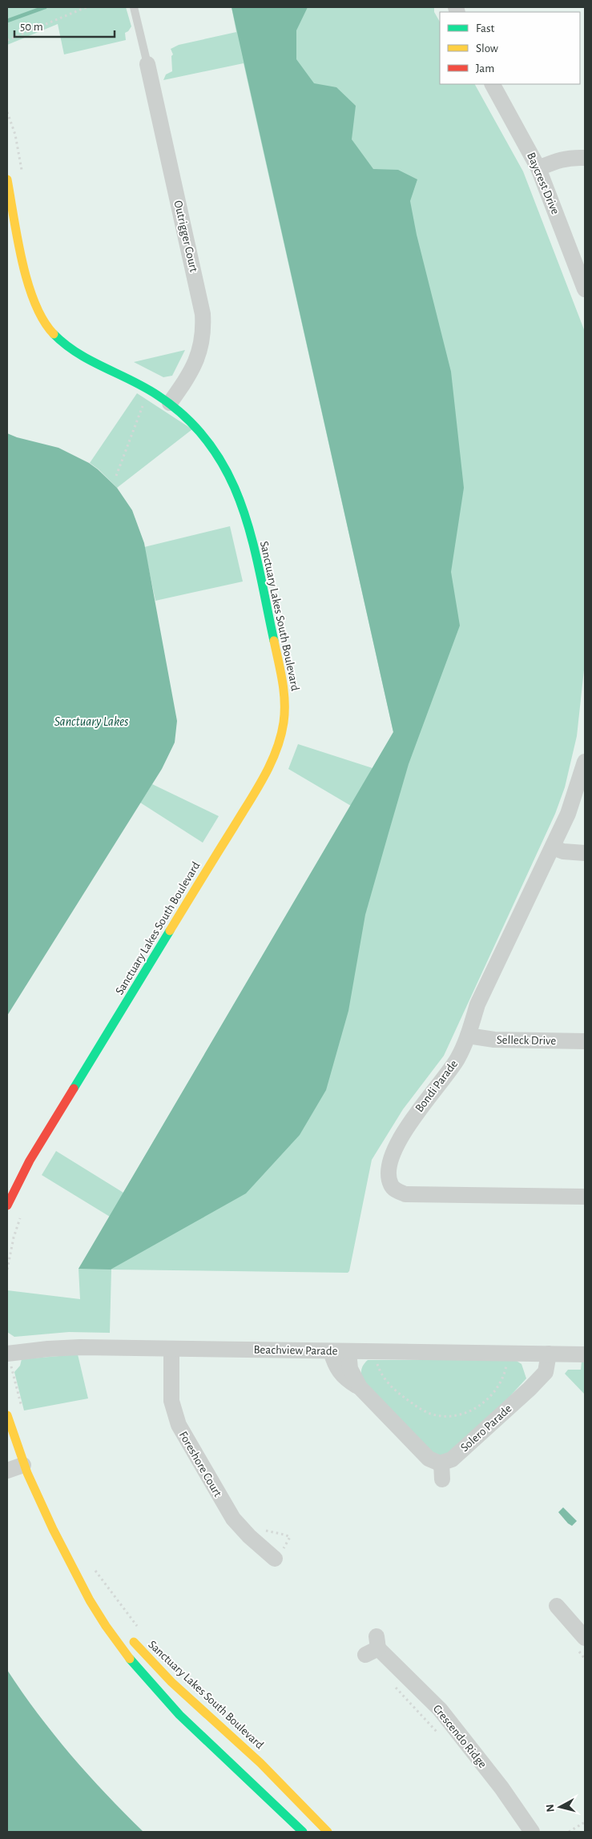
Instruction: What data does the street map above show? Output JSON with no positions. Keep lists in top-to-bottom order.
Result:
{
  "streets": {
    "street": [
      "Baycrest Drive",
      "Outrigger Court",
      "Sanctuary Lakes South Boulevard",
      "Selleck Drive",
      "Bondi Parade",
      "Beachview Parade",
      "Solero Parade",
      "Foreshore Court",
      "Crescendo Ridge"
    ]
  },
  "crossings": [
    ["Outrigger Court", "Sanctuary Lakes South Boulevard"],
    ["Selleck Drive", "Bondi Parade"],
    ["Beachview Parade", "Solero Parade"],
    ["Beachview Parade", "Foreshore Court"]
  ],
  "water": ["Sanctuary Lakes"],
  "legend": ["Fast", "Slow", "Jam"],
  "scale_bar": "50 m",
  "north": "left"
}
